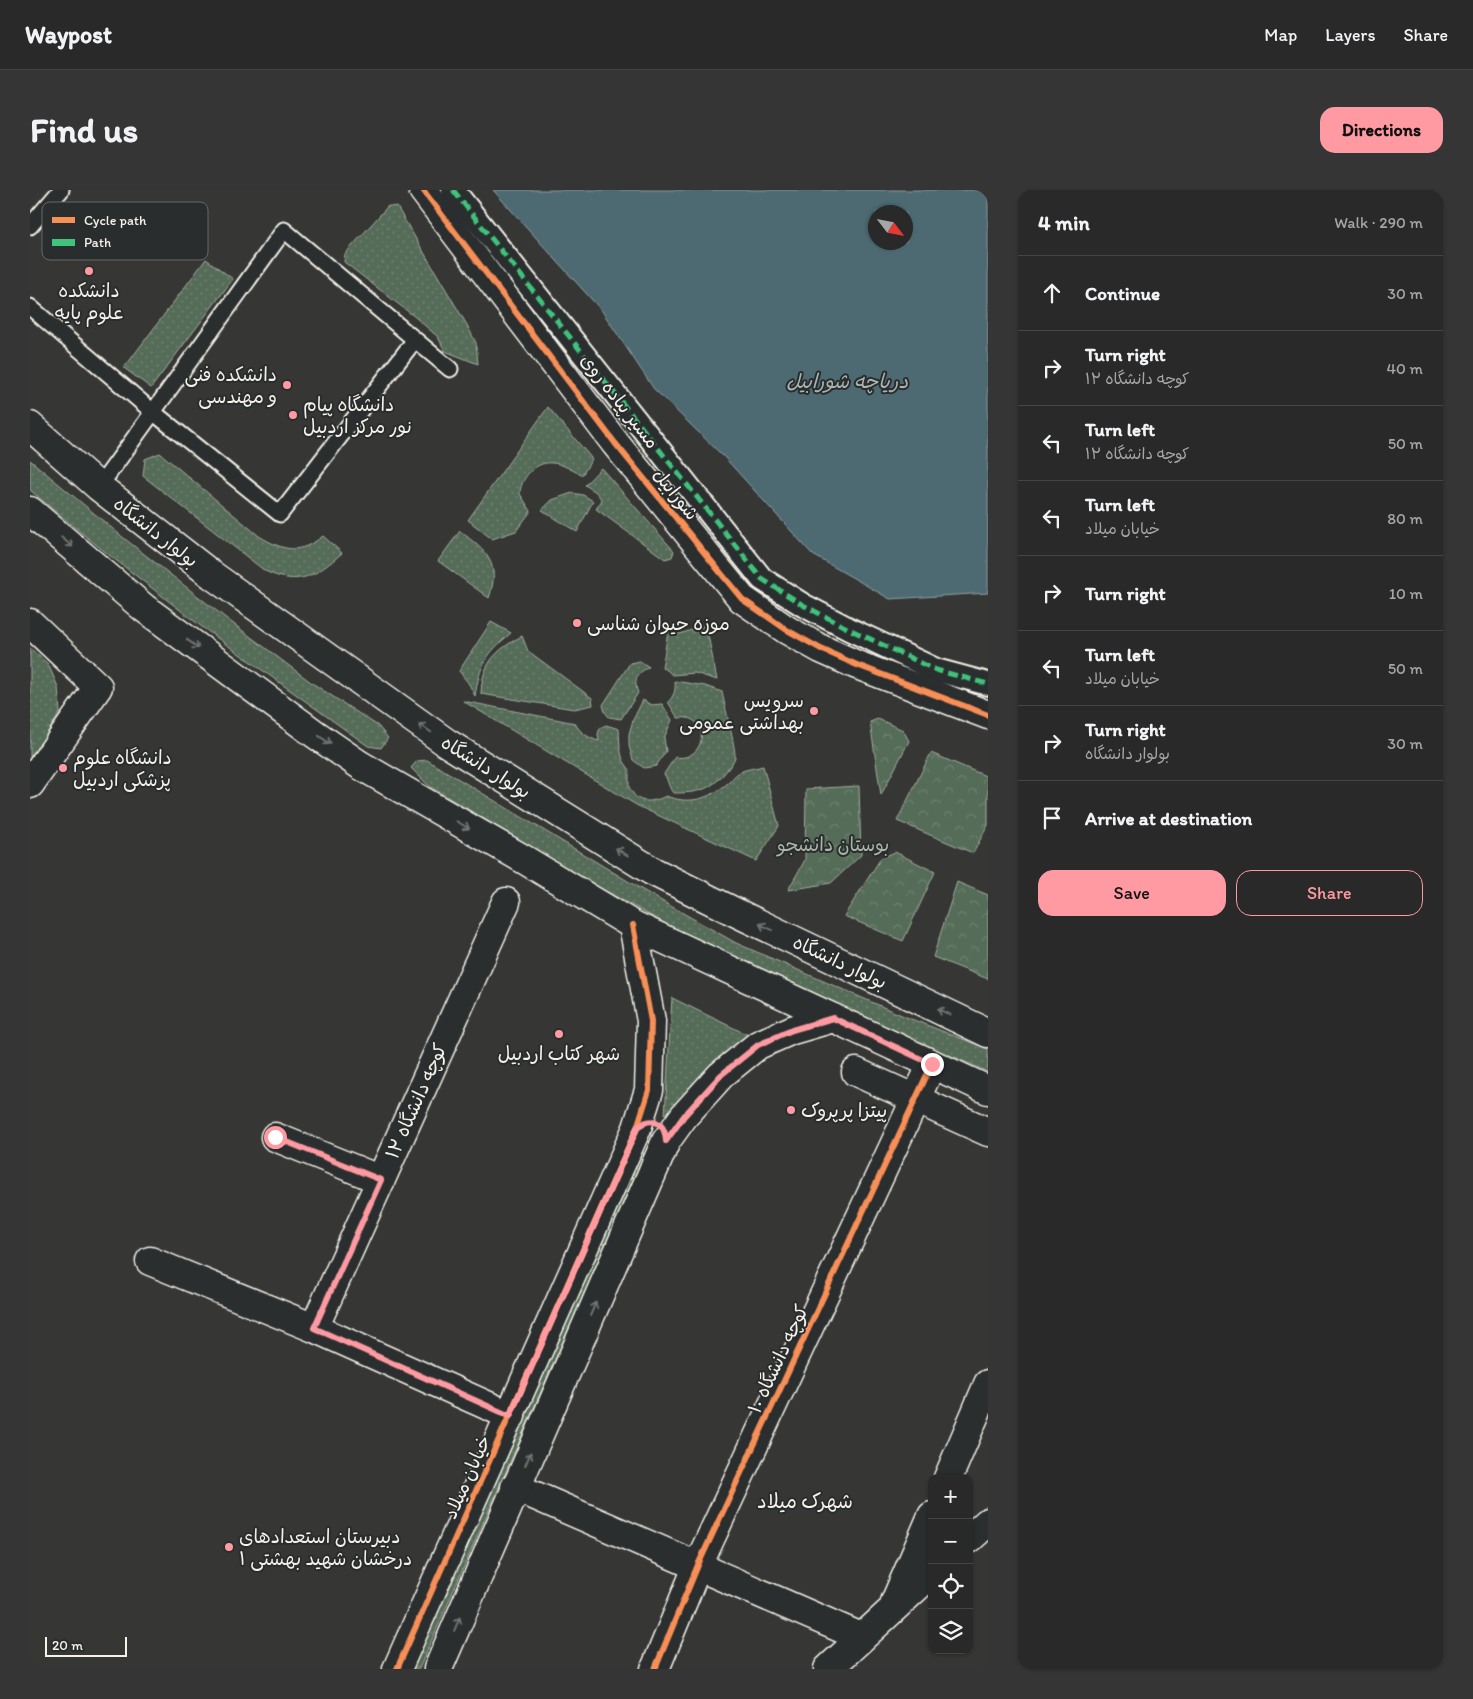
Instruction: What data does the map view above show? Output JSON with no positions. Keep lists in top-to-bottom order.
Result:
{
  "streets": {
    "street": [
      "مسیر پیاده روی",
      "شورابیل",
      "بولوار دانشگاه",
      "کوچه دانشگاه ۱۲",
      "کوچه دانشگاه ۱۰",
      "خیابان میلاد"
    ]
  },
  "districts": ["شهرک میلاد"],
  "water": ["دریاچه شورابیل"],
  "parks": ["بوستان دانشجو"],
  "places": [
    "دانشکده علوم پایه",
    "دانشکده فنی و مهندسی",
    "دانشگاه پیام نور مرکز اردبیل",
    "موزه حیوان شناسی",
    "سرویس بهداشتی عمومی",
    "دانشگاه علوم پزشکی اردبیل",
    "شهر کتاب اردبیل",
    "پیتزا پرپروک",
    "دبیرستان استعدادهای درخشان شهید بهشتی ۱"
  ],
  "legend": ["Cycle path", "Path"],
  "scale_bar": "20 m",
  "north": "bottom right",
  "page": {
    "header": "Waypost",
    "nav": ["Map", "Layers", "Share"],
    "buttons": [
      "Directions",
      ["Save", "Share"]
    ],
    "title": "Find us",
    "heading": ["4 min", "Walk · 290 m"],
    "list": [
      ["Continue", "30 m"],
      ["Turn right", "کوچه دانشگاه ۱۲", "40 m"],
      ["Turn left", "کوچه دانشگاه ۱۲", "50 m"],
      ["Turn left", "خیابان میلاد", "80 m"],
      ["Turn right", "10 m"],
      ["Turn left", "خیابان میلاد", "50 m"],
      ["Turn right", "بولوار دانشگاه", "30 m"],
      "Arrive at destination"
    ],
    "map_buttons": ["+", "−"],
    "scale": "20 m"
  }
}
